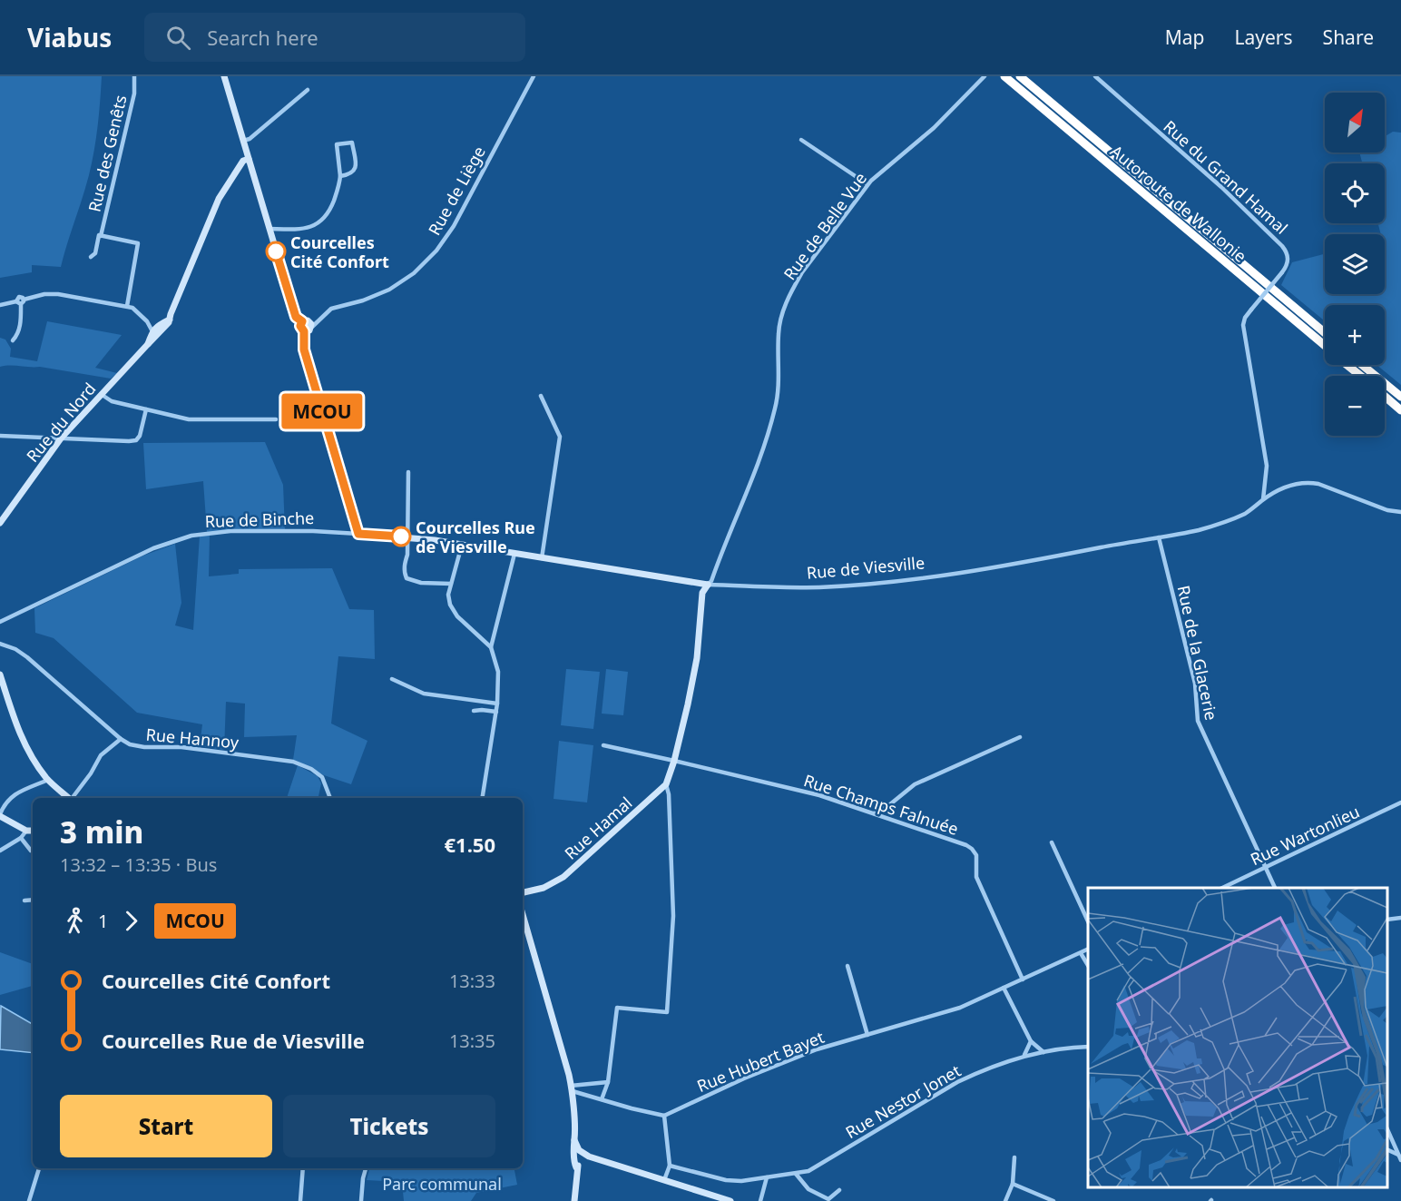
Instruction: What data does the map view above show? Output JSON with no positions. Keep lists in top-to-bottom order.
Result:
{
  "streets": {
    "highway": ["Autoroute de Wallonie"],
    "street": [
      "Rue des Genêts",
      "Rue du Grand Hamal",
      "Rue de Liège",
      "Rue de Belle Vue",
      "Rue du Nord",
      "Rue de Binche",
      "Rue de Viesville",
      "Rue de la Glacerie",
      "Rue Hannoy",
      "Rue Champs Falnuée",
      "Rue Hamal",
      "Rue Wartonlieu",
      "Rue Hubert Bayet",
      "Rue Nestor Jonet"
    ]
  },
  "crossings": [
    ["Rue du Grand Hamal", "Rue de Viesville"],
    ["Rue de Belle Vue", "Rue de Viesville"],
    ["Rue de Belle Vue", "Rue Hamal"],
    ["Rue de Binche", "Rue de Viesville"],
    ["Rue de Viesville", "Rue de la Glacerie"],
    ["Rue de Viesville", "Rue Hamal"],
    ["Rue de la Glacerie", "Rue Wartonlieu"],
    ["Rue Champs Falnuée", "Rue Hamal"]
  ],
  "parks": ["Parc communal"],
  "places": ["Courcelles Cité Confort", "Courcelles Rue de Viesville"],
  "lines": ["bus line MCOU"],
  "north": "top right",
  "page": {
    "header": "Viabus",
    "search": "Search here",
    "nav": ["Map", "Layers", "Share"],
    "on_map": "MCOU",
    "map_buttons": ["+", "−"],
    "heading": ["3 min", "13:32 – 13:35 · Bus", "€1.50"],
    "legs": ["1", "MCOU"],
    "list": [
      {
        "name": "Courcelles Cité Confort",
        "value": "13:33"
      },
      {
        "name": "Courcelles Rue de Viesville",
        "value": "13:35"
      }
    ],
    "buttons": ["Start", "Tickets"]
  }
}
